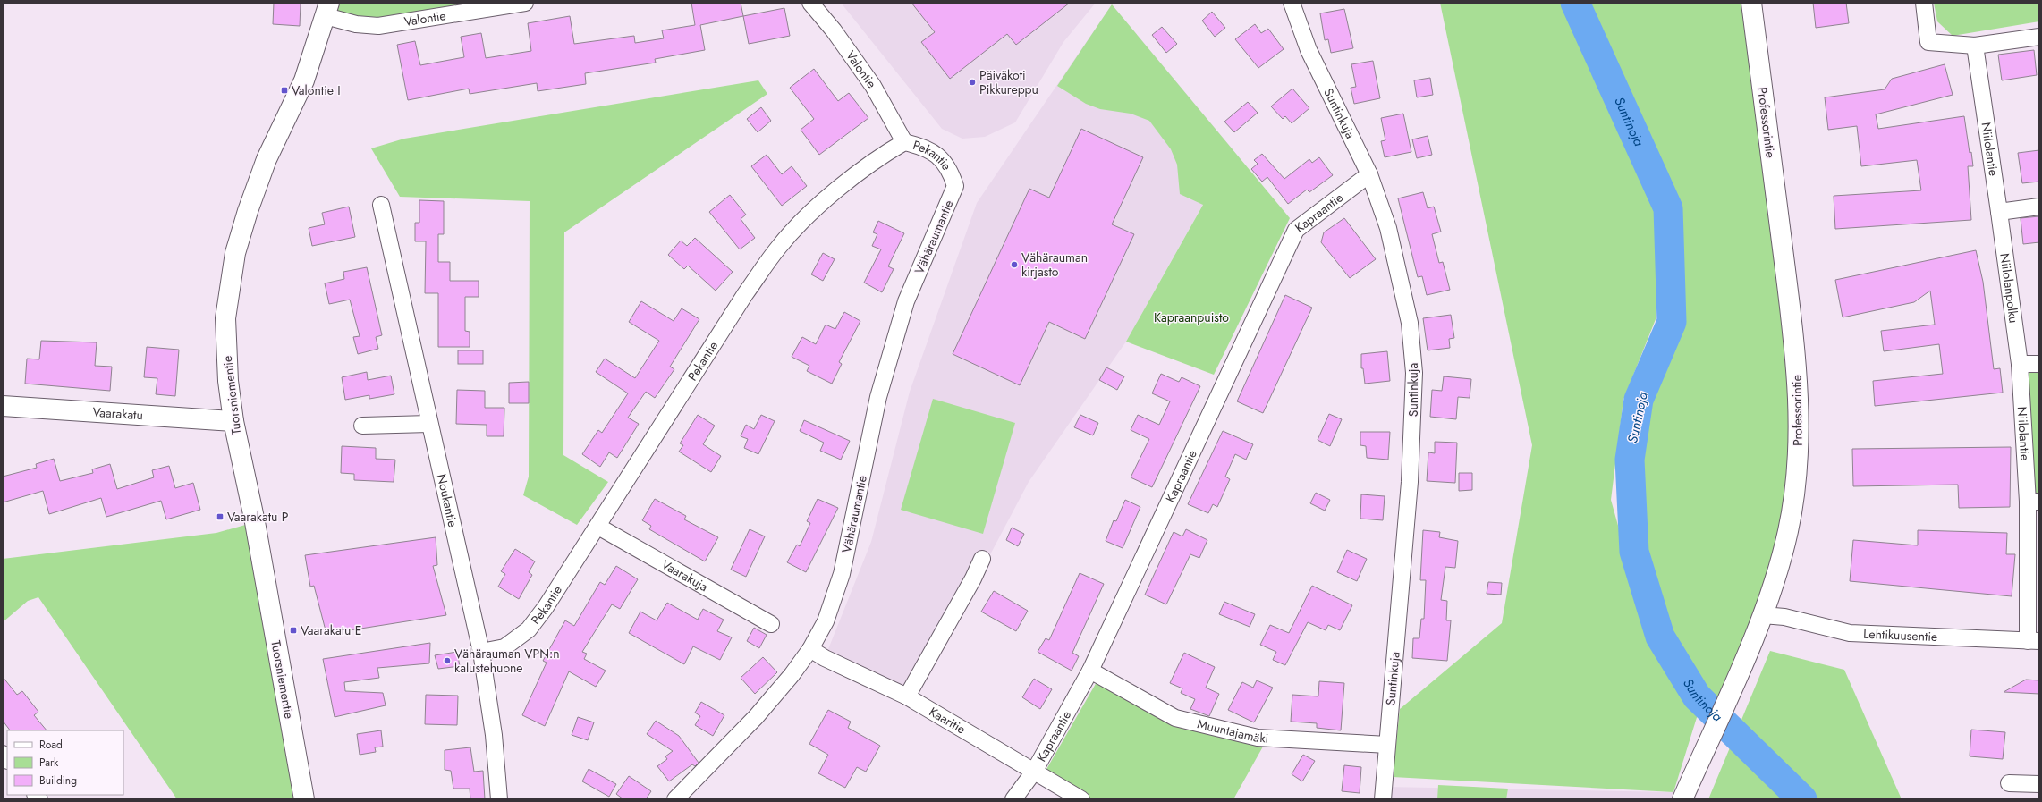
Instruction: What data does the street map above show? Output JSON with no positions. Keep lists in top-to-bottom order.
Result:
{
  "streets": {
    "main road": ["Professorintie", "Tuorsniementie", "Vaarakatu"],
    "street": [
      "Valontie",
      "Suntinkuja",
      "Niilolantie",
      "Pekantie",
      "Kapraantie",
      "Vähäraumantie",
      "Niilolanpolku",
      "Noukantie",
      "Vaarakuja",
      "Lehtikuusentie",
      "Kaaritie",
      "Muuntajamäki"
    ]
  },
  "crossings": [
    ["Valontie", "Pekantie"],
    ["Valontie", "Tuorsniementie"],
    ["Suntinkuja", "Kapraantie"],
    ["Suntinkuja", "Muuntajamäki"],
    ["Professorintie", "Lehtikuusentie"],
    ["Niilolantie", "Niilolanpolku"],
    ["Niilolantie", "Lehtikuusentie"],
    ["Pekantie", "Vähäraumantie"],
    ["Pekantie", "Noukantie"],
    ["Pekantie", "Vaarakuja"],
    ["Kapraantie", "Kaaritie"],
    ["Kapraantie", "Muuntajamäki"],
    ["Vähäraumantie", "Kaaritie"],
    ["Tuorsniementie", "Vaarakatu"]
  ],
  "water": ["Suntinoja"],
  "parks": ["Kapraanpuisto"],
  "places": {
    "other": ["Päiväkoti Pikkureppu", "Vähärauman kirjasto", "Vähärauman VPN:n kalustehuone"],
    "transit": ["Valontie I", "Vaarakatu P", "Vaarakatu E"]
  },
  "legend": ["Road", "Park", "Building"]
}
